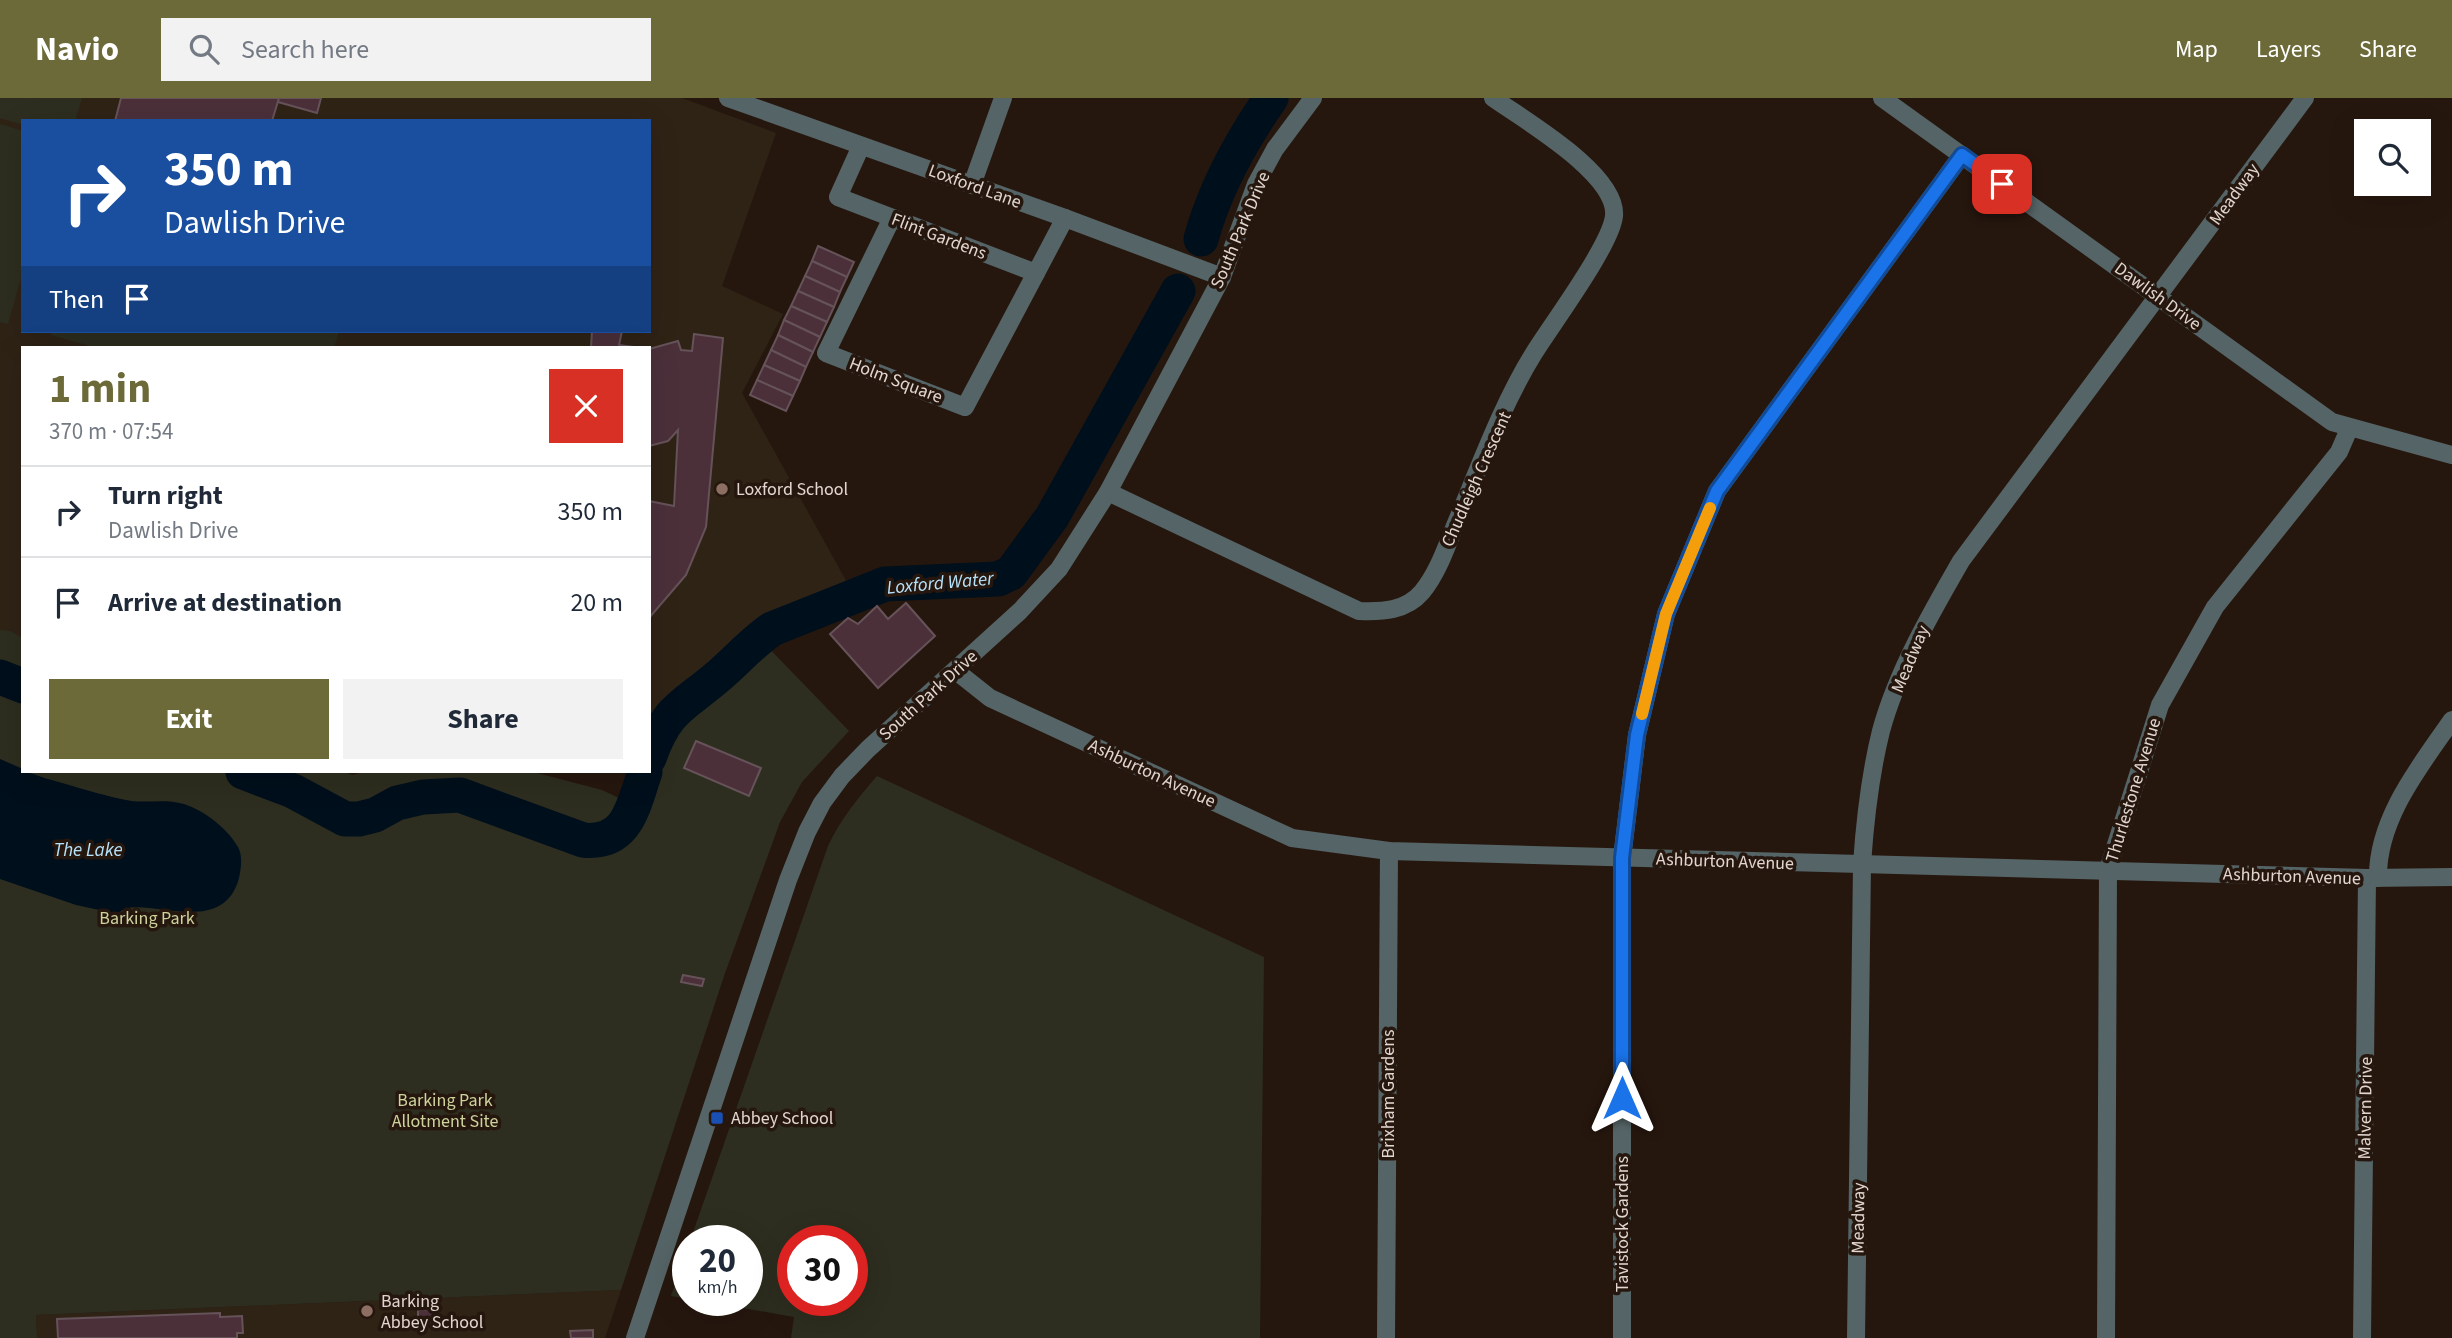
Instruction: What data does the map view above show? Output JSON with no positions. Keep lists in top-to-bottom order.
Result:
{
  "streets": {
    "street": [
      "Loxford Lane",
      "Meadway",
      "South Park Drive",
      "Flint Gardens",
      "Dawlish Drive",
      "Holm Square",
      "Chudleigh Crescent",
      "Ashburton Avenue",
      "Thurlestone Avenue",
      "Brixham Gardens",
      "Malvern Drive",
      "Tavistock Gardens"
    ]
  },
  "crossings": [
    ["Loxford Lane", "South Park Drive"],
    ["Loxford Lane", "Flint Gardens"],
    ["Meadway", "Dawlish Drive"],
    ["Meadway", "Ashburton Avenue"],
    ["South Park Drive", "Chudleigh Crescent"],
    ["South Park Drive", "Ashburton Avenue"],
    ["Flint Gardens", "Holm Square"],
    ["Dawlish Drive", "Thurlestone Avenue"],
    ["Dawlish Drive", "Tavistock Gardens"],
    ["Ashburton Avenue", "Thurlestone Avenue"],
    ["Ashburton Avenue", "Brixham Gardens"],
    ["Ashburton Avenue", "Malvern Drive"],
    ["Ashburton Avenue", "Tavistock Gardens"]
  ],
  "water": ["Loxford Water", "The Lake"],
  "parks": ["Barking Park", "Barking Park Allotment Site"],
  "places": {
    "other": ["Loxford School", "Barking Abbey School"],
    "transit": ["Abbey School"]
  },
  "page": {
    "header": "Navio",
    "search": "Search here",
    "nav": ["Map", "Layers", "Share"],
    "turn": ["350 m", "Dawlish Drive"],
    "then": "Then",
    "heading": ["1 min", "370 m · 07:54"],
    "list": [
      {
        "name": "Turn right",
        "note": "Dawlish Drive",
        "value": "350 m"
      },
      {
        "name": "Arrive at destination",
        "value": "20 m"
      }
    ],
    "buttons": ["Exit", "Share"],
    "speed": "20 km/h",
    "limit": "30"
  }
}
